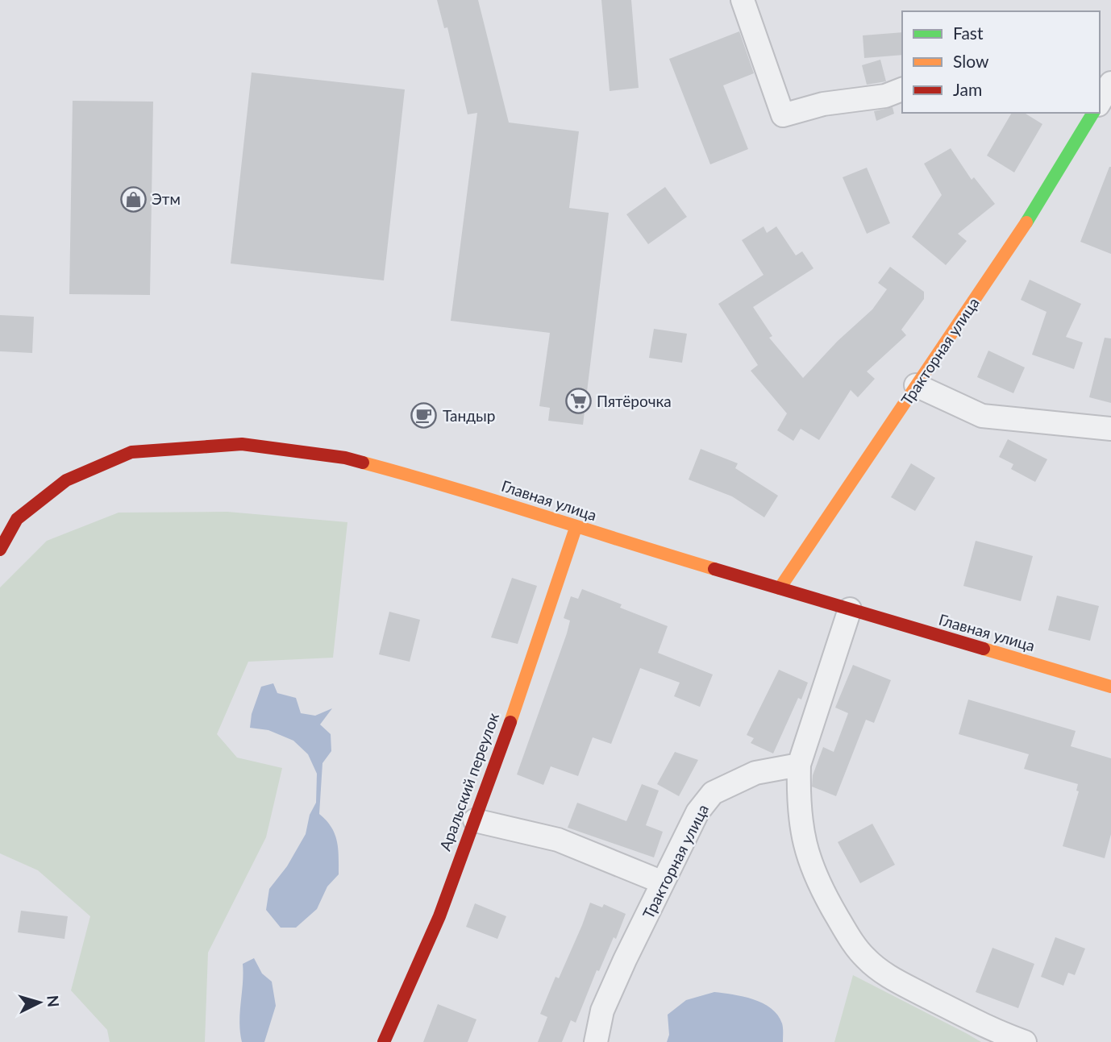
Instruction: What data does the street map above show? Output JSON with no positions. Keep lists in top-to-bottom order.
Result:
{
  "streets": {
    "main road": ["Тракторная улица", "Главная улица", "Аральский переулок"]
  },
  "crossings": [
    ["Тракторная улица", "Главная улица"],
    ["Главная улица", "Аральский переулок"]
  ],
  "places": {
    "shop": ["Этм"],
    "supermarket": ["Пятёрочка"],
    "cafe": ["Тандыр"]
  },
  "legend": ["Fast", "Slow", "Jam"],
  "north": "right"
}
